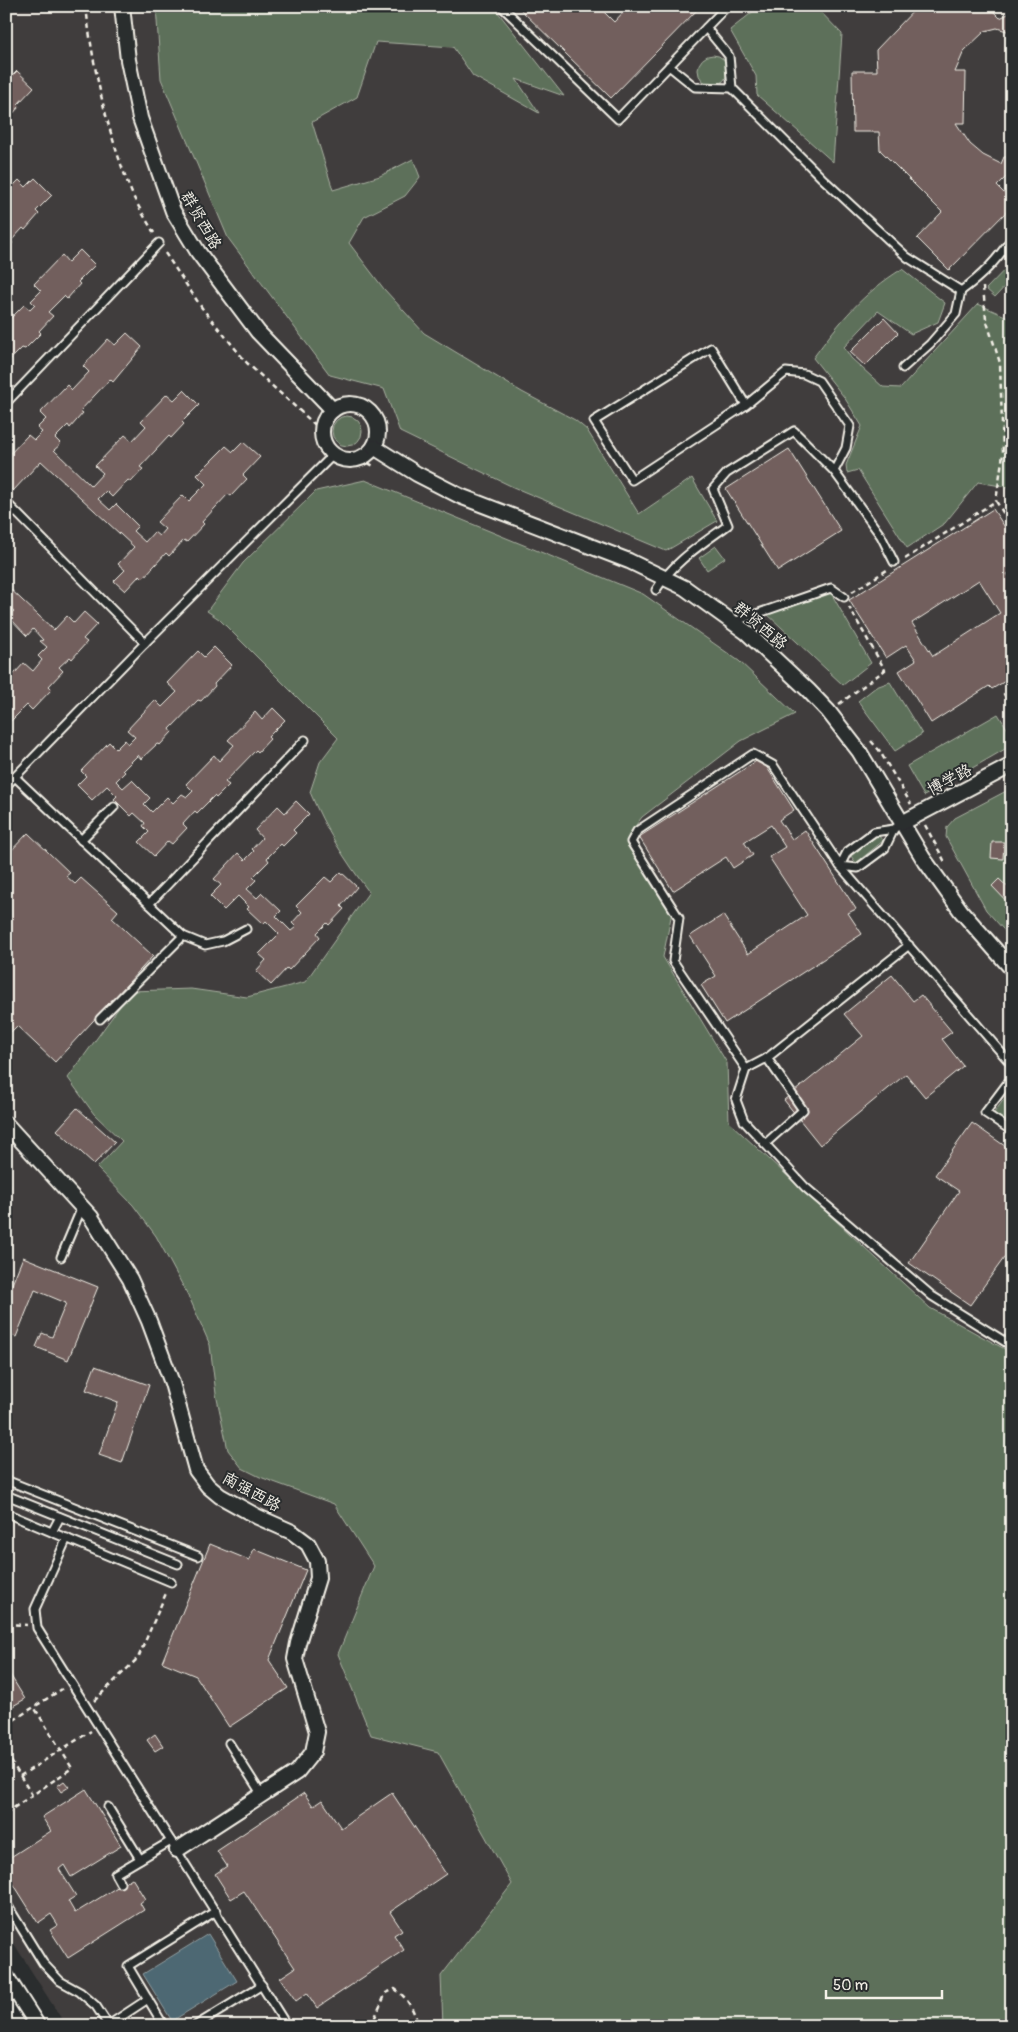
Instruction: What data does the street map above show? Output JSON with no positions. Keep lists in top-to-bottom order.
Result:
{
  "streets": {
    "street": ["群贤西路", "博学路", "南强西路"]
  },
  "crossings": [
    ["群贤西路", "博学路"]
  ],
  "scale_bar": "50 m"
}
